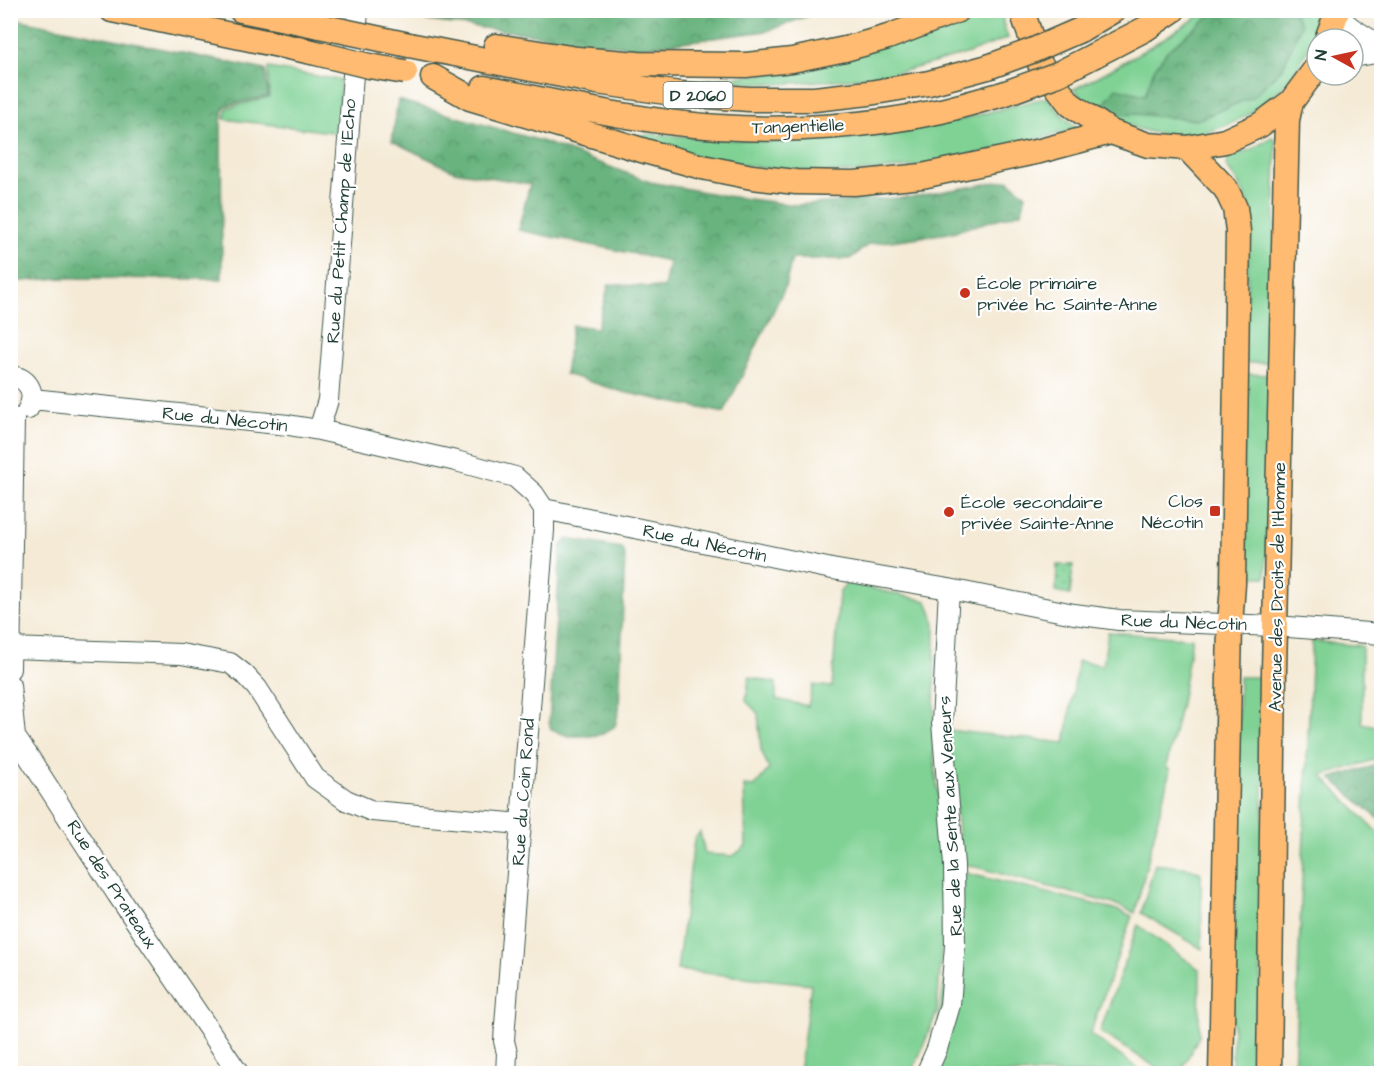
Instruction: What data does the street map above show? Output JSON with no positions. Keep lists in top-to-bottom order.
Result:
{
  "streets": {
    "main road": ["D 2060", "Tangentielle", "Avenue des Droits de l'Homme"],
    "street": [
      "Rue du Petit Champ de l'Echo",
      "Rue du Nécotin",
      "Rue du Coin Rond",
      "Rue de la Sente aux Veneurs",
      "Rue des Prateaux"
    ]
  },
  "crossings": [
    ["Rue du Petit Champ de l'Echo", "Rue du Nécotin"],
    ["Rue du Nécotin", "Avenue des Droits de l'Homme"],
    ["Rue du Nécotin", "Rue du Coin Rond"],
    ["Rue du Nécotin", "Rue de la Sente aux Veneurs"]
  ],
  "places": {
    "other": ["École primaire privée hc Sainte-Anne", "École secondaire privée Sainte-Anne"],
    "transit": ["Clos Nécotin"]
  },
  "north": "left"
}
